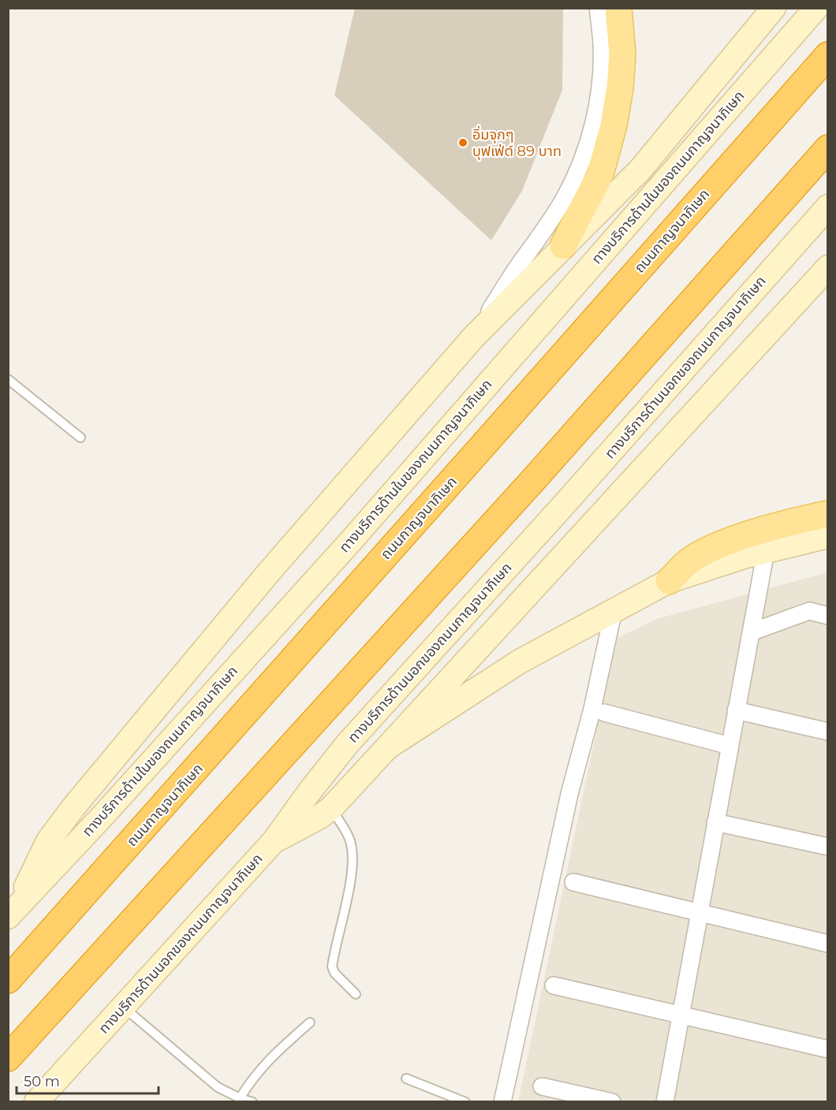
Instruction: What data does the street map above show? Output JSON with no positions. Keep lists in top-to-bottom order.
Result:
{
  "streets": {
    "highway": ["ถนนกาญจนาภิเษก"],
    "main road": ["ทางบริการด้านในของถนนกาญจนาภิเษก", "ทางบริการด้านนอกของถนนกาญจนาภิเษก"]
  },
  "places": ["อิ่มจุกๆ บุฟเฟ่ต์ 89 บาท"],
  "scale_bar": "50 m"
}
